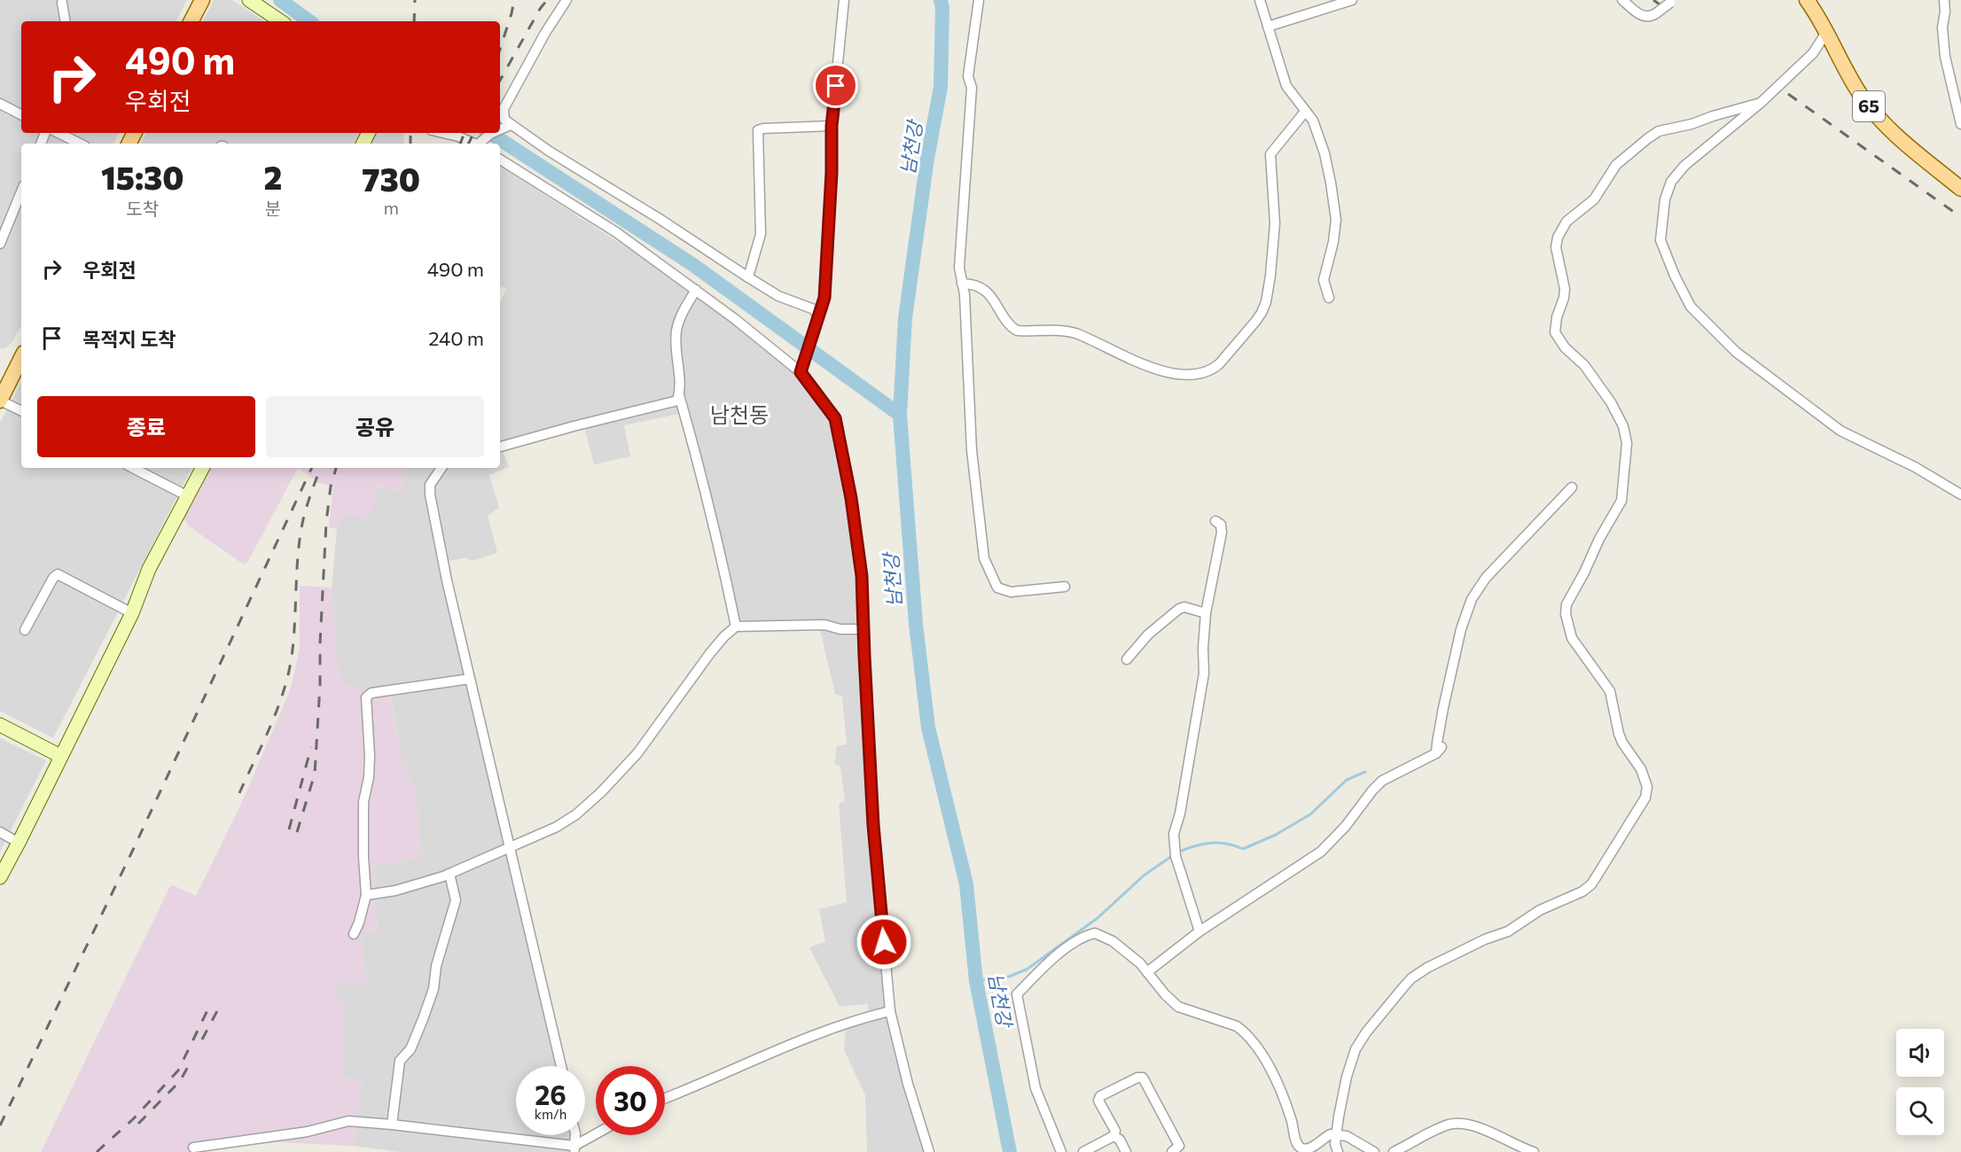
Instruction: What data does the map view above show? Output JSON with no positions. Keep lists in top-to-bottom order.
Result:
{
  "streets": {
    "main road": ["65"]
  },
  "districts": ["남천동"],
  "water": ["남천강"],
  "page": {
    "turn": ["490 m", "우회전"],
    "eta": [
      "15:30",
      "도착",
      "2",
      "분",
      "730",
      "m"
    ],
    "list": [
      {
        "name": "우회전",
        "value": "490 m"
      },
      {
        "name": "목적지 도착",
        "value": "240 m"
      }
    ],
    "buttons": ["종료", "공유"],
    "speed": "26 km/h",
    "limit": "30"
  }
}
